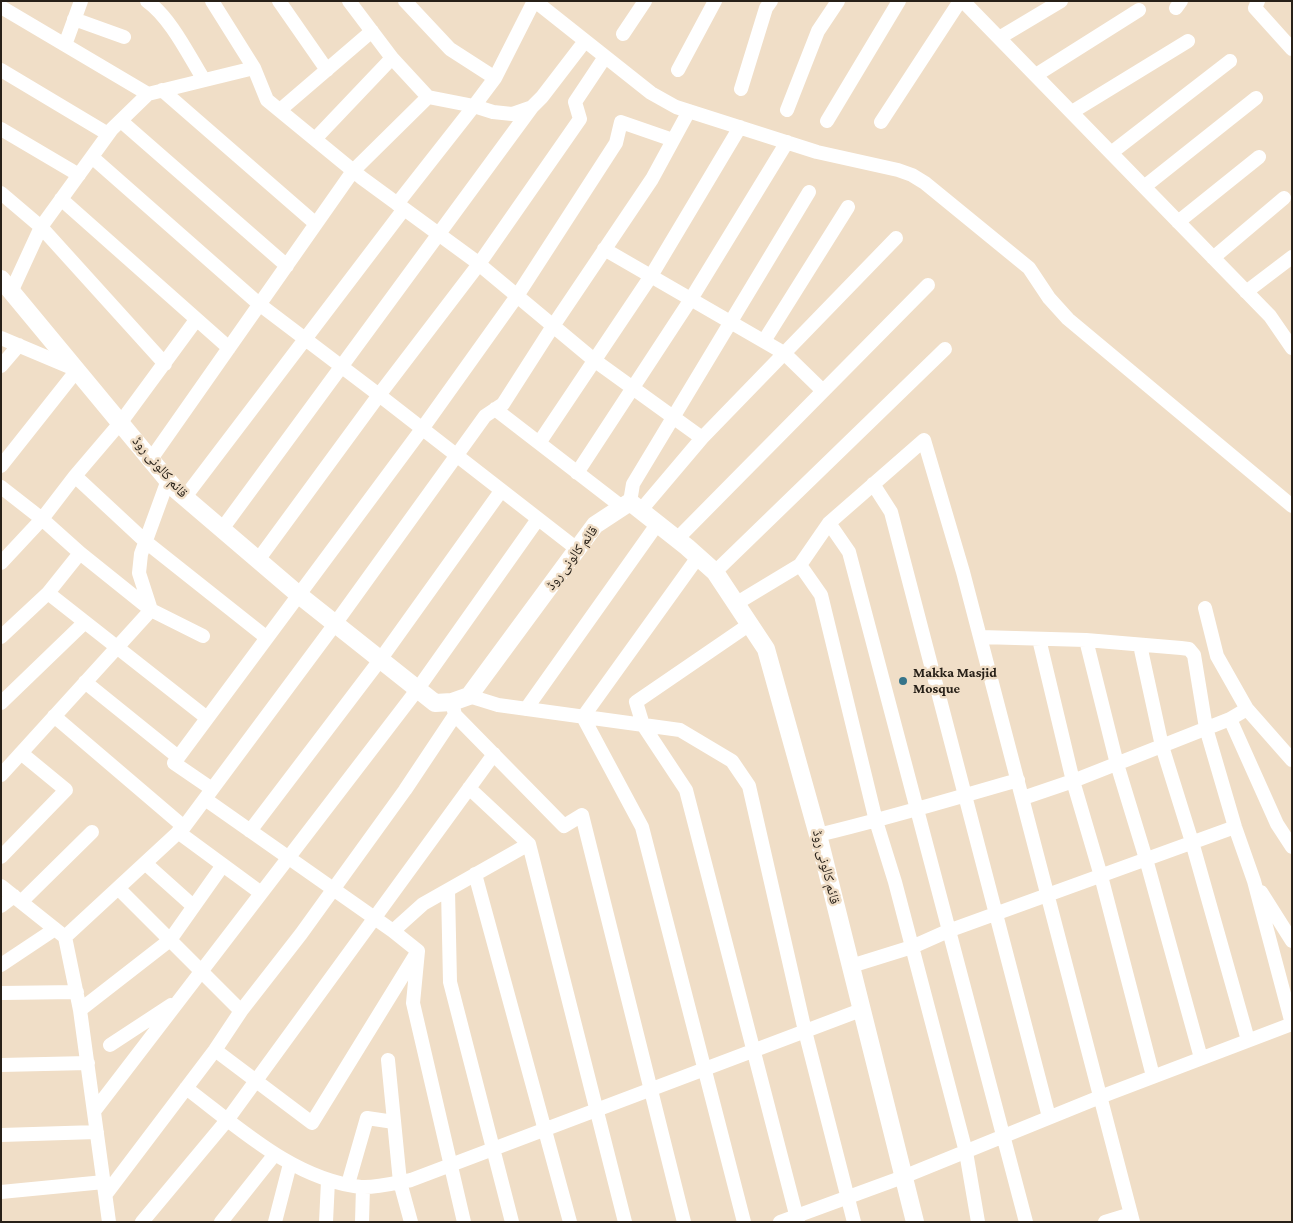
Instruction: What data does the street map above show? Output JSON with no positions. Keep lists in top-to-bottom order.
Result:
{
  "streets": {
    "street": ["قائم کالونی روڈ"]
  },
  "places": ["Makka Masjid Mosque"]
}
